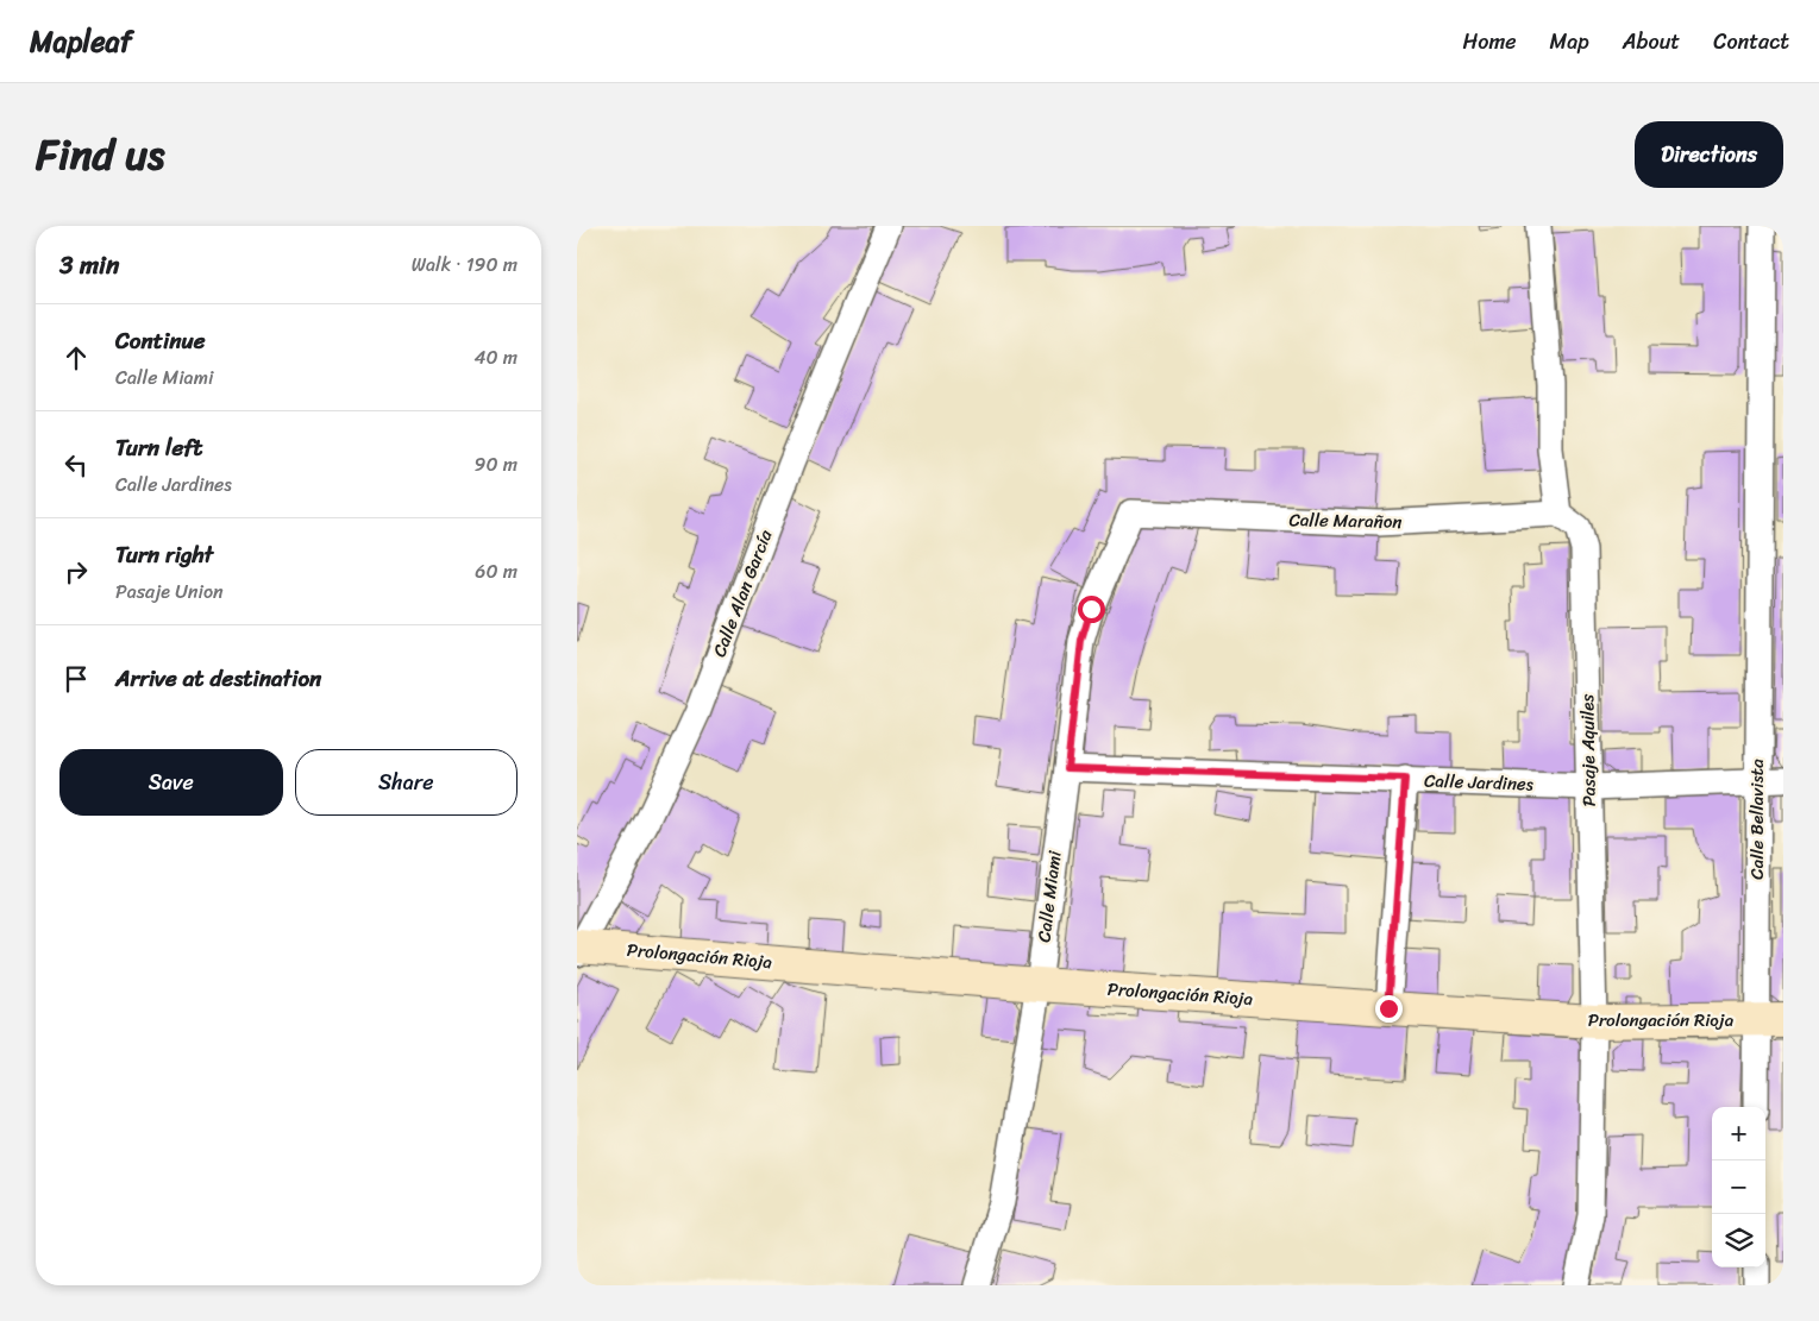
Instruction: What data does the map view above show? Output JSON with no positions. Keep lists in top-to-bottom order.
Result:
{
  "streets": {
    "street": [
      "Calle Marañon",
      "Calle Alan García",
      "Pasaje Aquiles",
      "Calle Jardines",
      "Calle Bellavista",
      "Calle Miami",
      "Prolongación Rioja"
    ]
  },
  "crossings": [
    ["Calle Marañon", "Pasaje Aquiles"],
    ["Calle Marañon", "Calle Miami"],
    ["Calle Alan García", "Prolongación Rioja"],
    ["Pasaje Aquiles", "Calle Jardines"],
    ["Pasaje Aquiles", "Prolongación Rioja"],
    ["Calle Jardines", "Calle Bellavista"],
    ["Calle Jardines", "Calle Miami"],
    ["Calle Bellavista", "Prolongación Rioja"],
    ["Calle Miami", "Prolongación Rioja"]
  ],
  "page": {
    "header": "Mapleaf",
    "nav": [
      "Home",
      "Map",
      "About",
      "Contact"
    ],
    "title": "Find us",
    "buttons": [
      "Directions",
      ["Save", "Share"]
    ],
    "heading": ["3 min", "Walk · 190 m"],
    "list": [
      ["Continue", "Calle Miami", "40 m"],
      ["Turn left", "Calle Jardines", "90 m"],
      ["Turn right", "Pasaje Union", "60 m"],
      "Arrive at destination"
    ],
    "map_buttons": ["+", "−"]
  }
}
